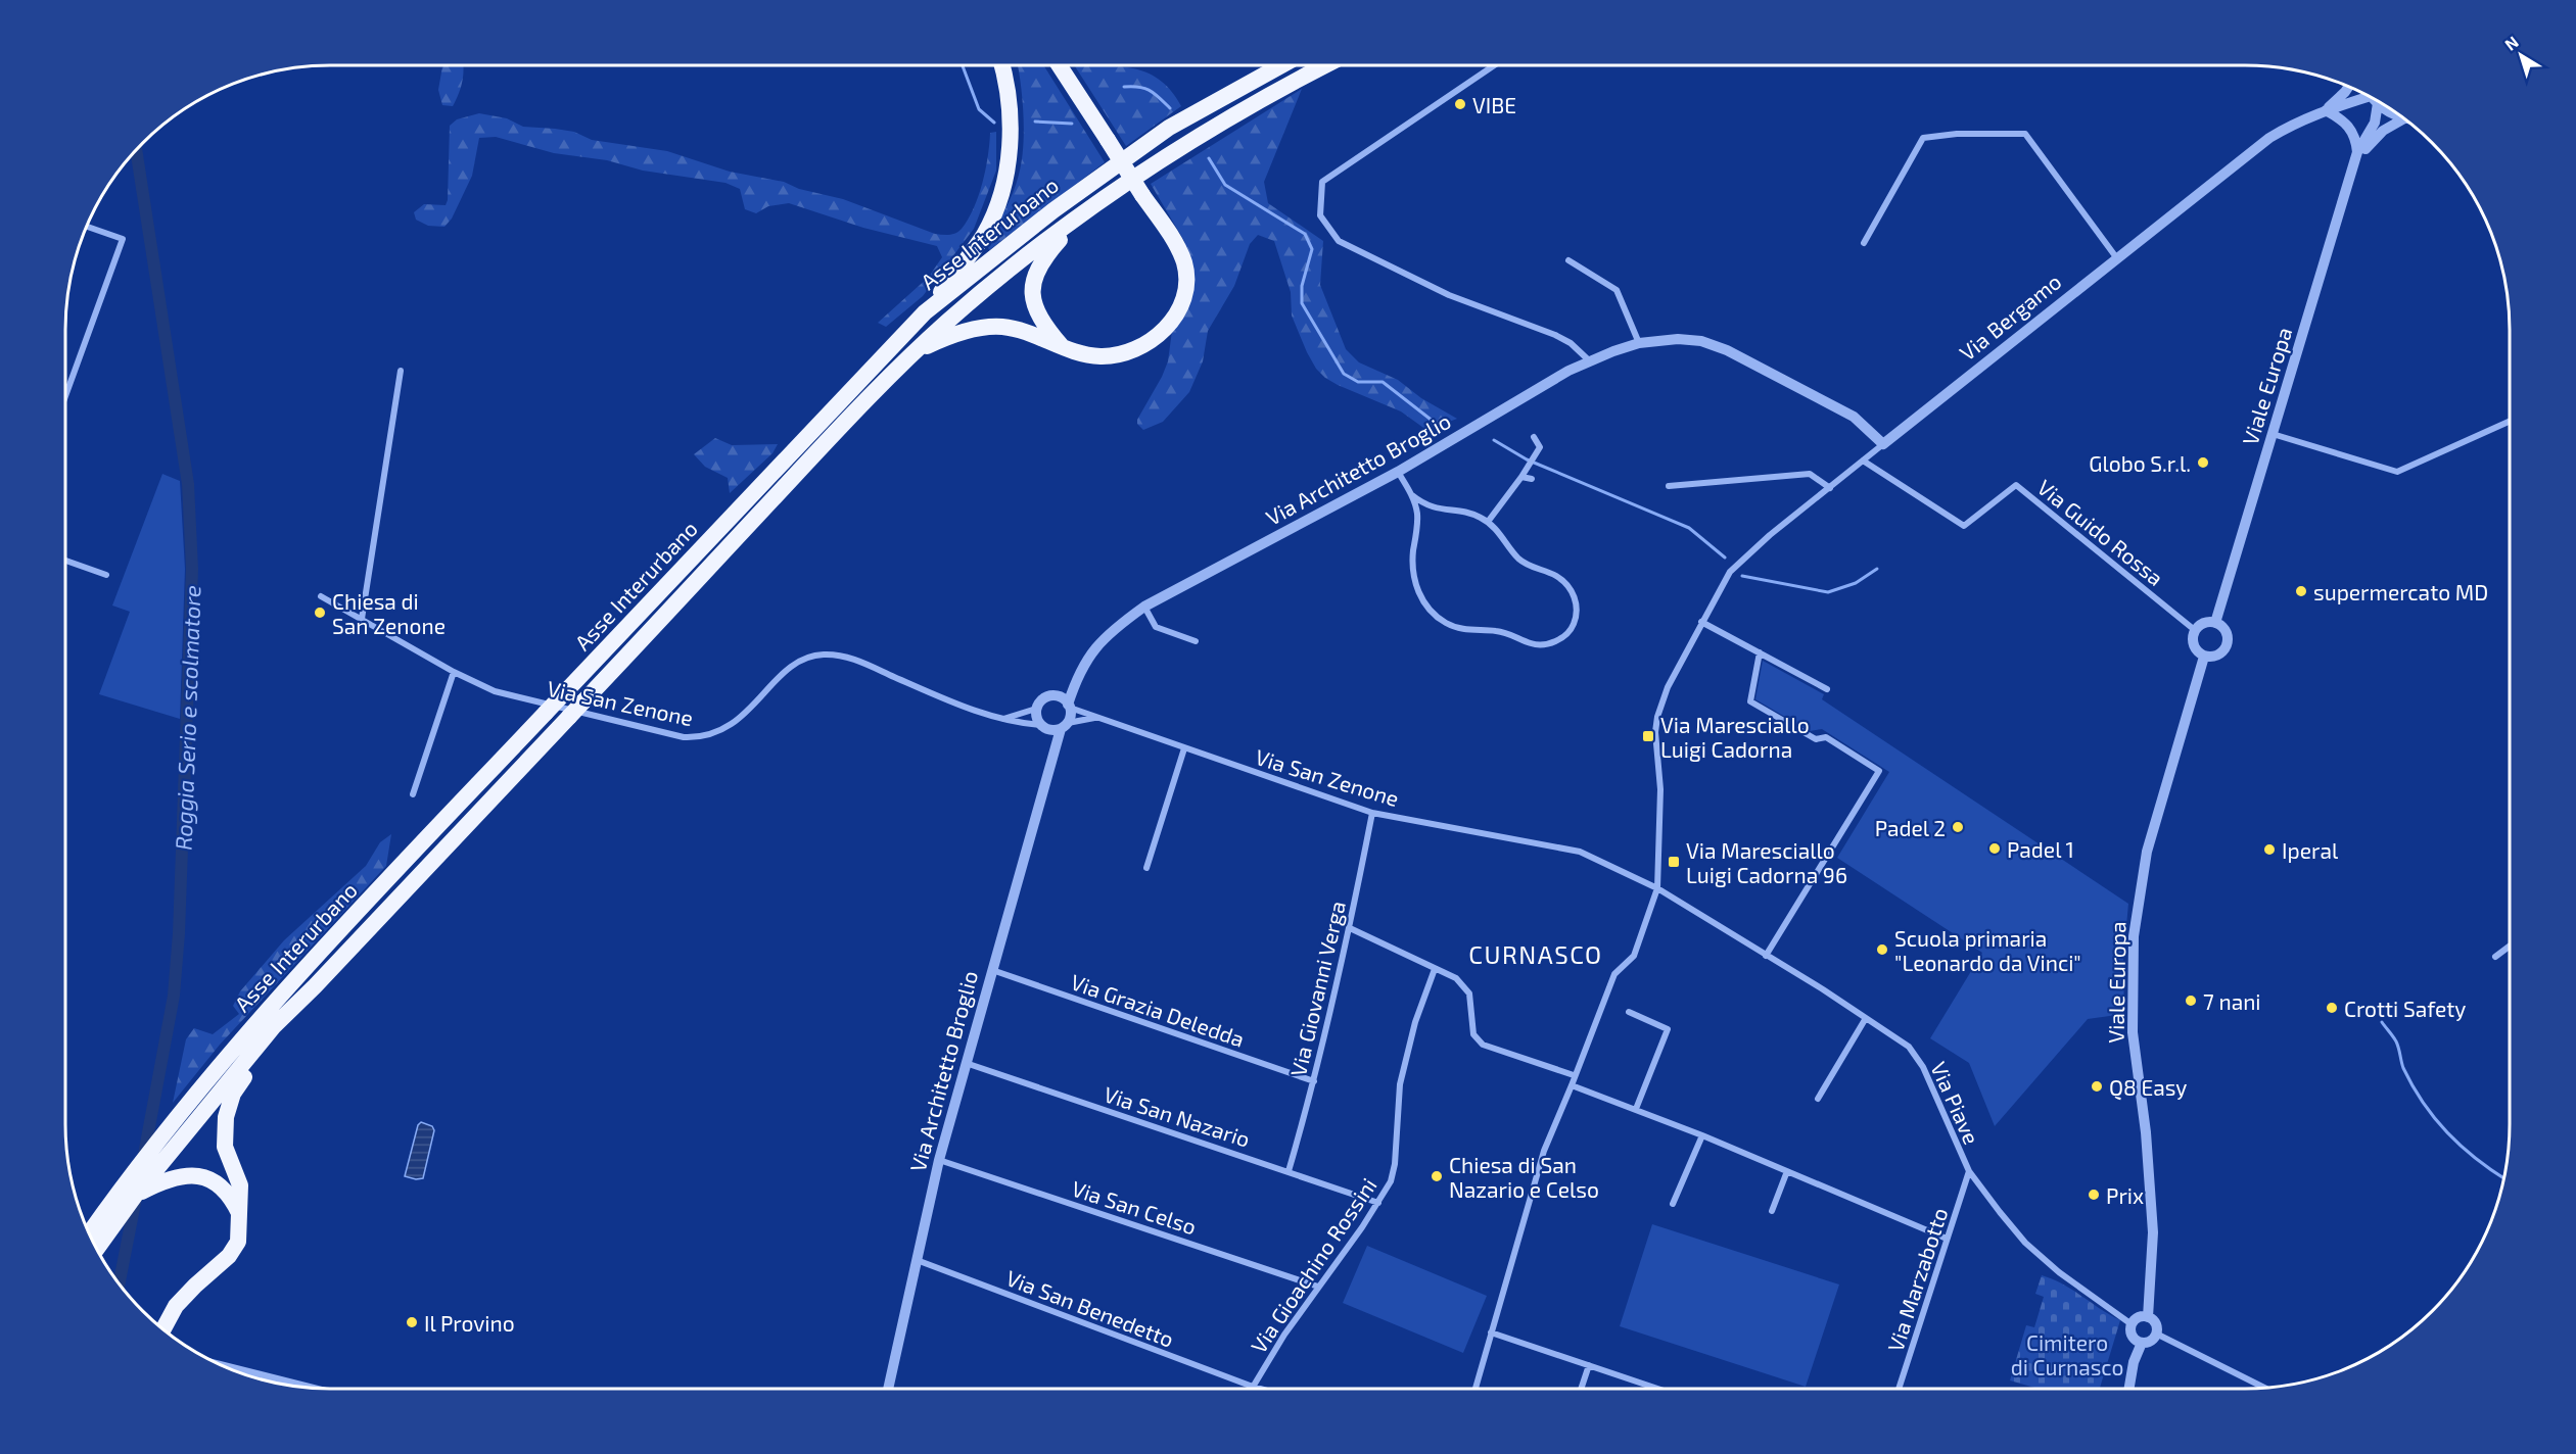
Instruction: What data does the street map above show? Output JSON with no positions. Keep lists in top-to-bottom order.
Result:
{
  "streets": {
    "highway": ["Asse Interurbano"],
    "street": [
      "Via Bergamo",
      "Viale Europa",
      "Via Architetto Broglio",
      "Via Guido Rossa",
      "Via San Zenone",
      "Via Giovanni Verga",
      "Via Grazia Deledda",
      "Via Piave",
      "Via San Nazario",
      "Via San Celso",
      "Via Gioachino Rossini",
      "Via Marzabotto",
      "Via San Benedetto"
    ]
  },
  "crossings": [
    ["Via Bergamo", "Viale Europa"],
    ["Via Bergamo", "Via Architetto Broglio"],
    ["Via Bergamo", "Via Guido Rossa"],
    ["Viale Europa", "Via Guido Rossa"],
    ["Viale Europa", "Via Piave"],
    ["Via Architetto Broglio", "Via San Zenone"],
    ["Via Architetto Broglio", "Via Grazia Deledda"],
    ["Via Architetto Broglio", "Via San Nazario"],
    ["Via Architetto Broglio", "Via San Celso"],
    ["Via Architetto Broglio", "Via San Benedetto"],
    ["Via San Zenone", "Via Giovanni Verga"],
    ["Via San Zenone", "Via Piave"],
    ["Via Giovanni Verga", "Via Grazia Deledda"],
    ["Via Giovanni Verga", "Via San Nazario"],
    ["Via Piave", "Via Marzabotto"],
    ["Via San Nazario", "Via Gioachino Rossini"],
    ["Via San Celso", "Via Gioachino Rossini"],
    ["Via Gioachino Rossini", "Via San Benedetto"]
  ],
  "districts": ["CURNASCO"],
  "water": ["Roggia Serio e scolmatore"],
  "parks": ["Cimitero di Curnasco"],
  "places": {
    "other": [
      "VIBE",
      "Globo S.r.l.",
      "supermercato MD",
      "Chiesa di San Zenone",
      "Padel 2",
      "Padel 1",
      "Iperal",
      "Scuola primaria \"Leonardo da Vinci\"",
      "7 nani",
      "Crotti Safety",
      "Q8 Easy",
      "Chiesa di San Nazario e Celso",
      "Prix",
      "Il Provino"
    ],
    "transit": ["Via Maresciallo Luigi Cadorna", "Via Maresciallo Luigi Cadorna 96"]
  },
  "north": "top left"
}
